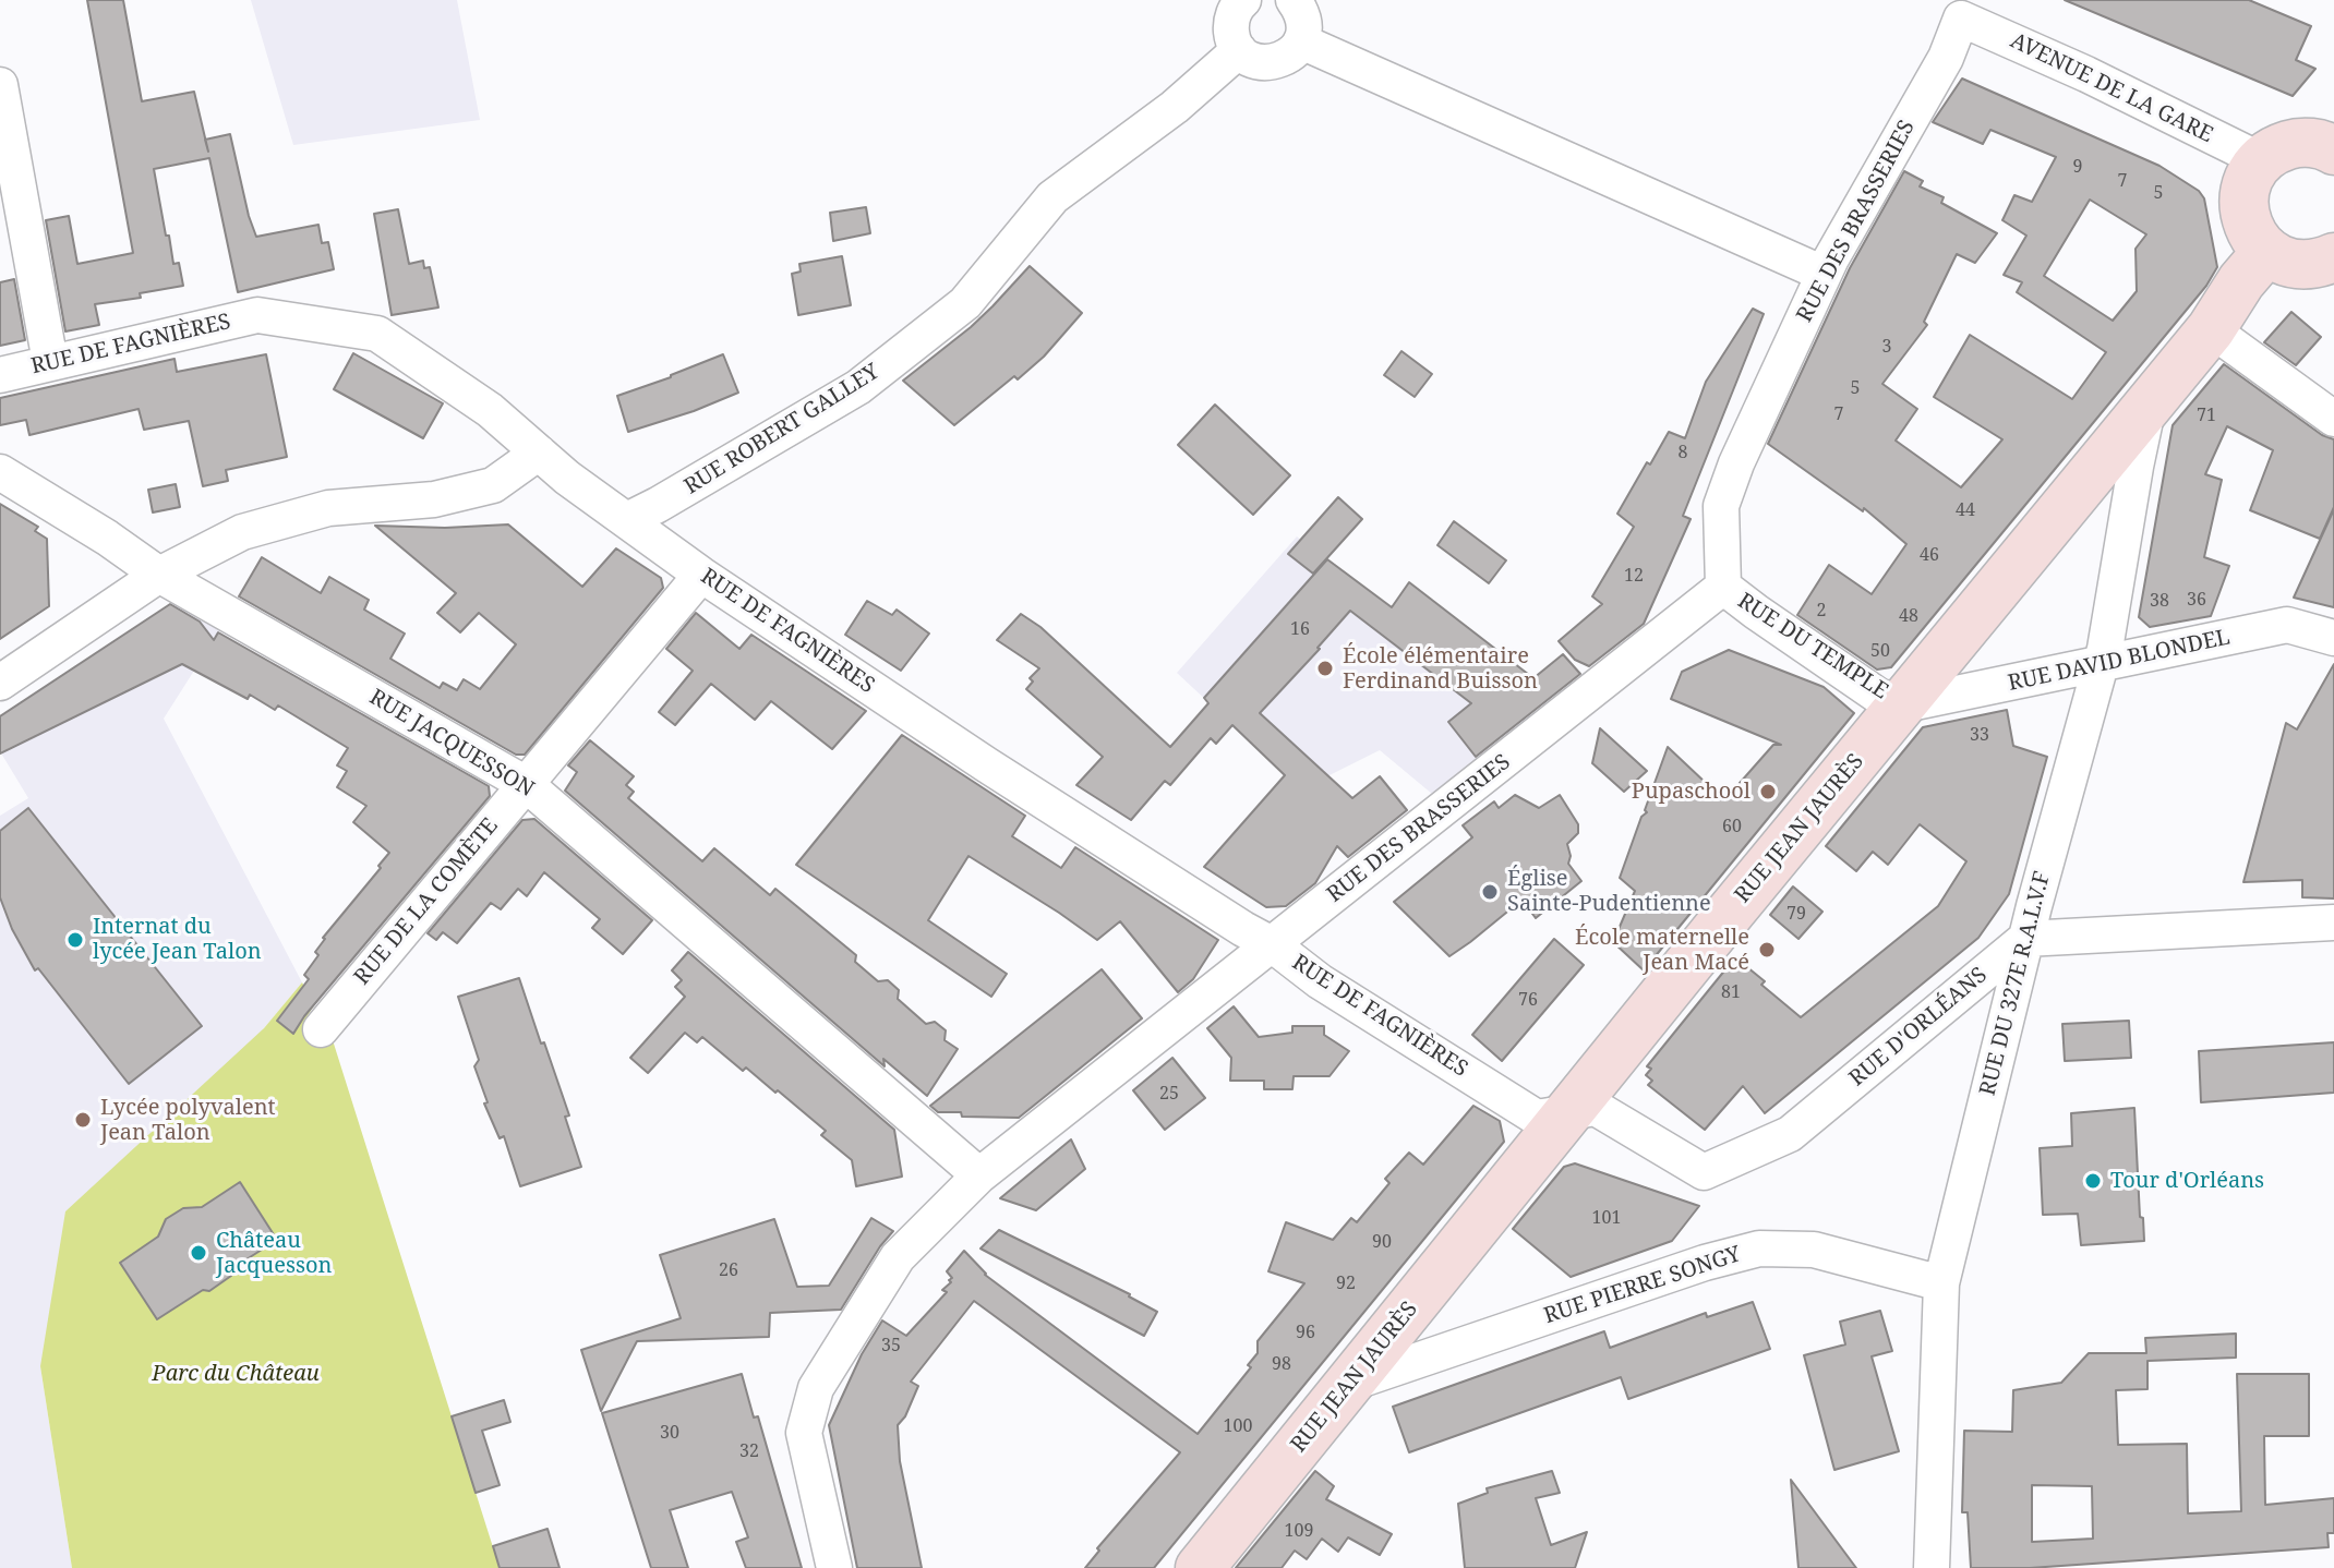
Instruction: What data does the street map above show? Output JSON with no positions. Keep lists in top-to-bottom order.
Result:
{
  "streets": {
    "main road": ["RUE JEAN JAURÈS"],
    "street": [
      "AVENUE DE LA GARE",
      "RUE DES BRASSERIES",
      "RUE DE FAGNIÈRES",
      "RUE ROBERT GALLEY",
      "RUE DU TEMPLE",
      "RUE DAVID BLONDEL",
      "RUE JACQUESSON",
      "RUE DE LA COMÈTE",
      "RUE DU 327E R.A.L.V.F",
      "RUE D'ORLÉANS",
      "RUE PIERRE SONGY"
    ]
  },
  "crossings": [
    ["AVENUE DE LA GARE", "RUE DES BRASSERIES"],
    ["RUE DES BRASSERIES", "RUE DE FAGNIÈRES"],
    ["RUE DES BRASSERIES", "RUE DU TEMPLE"],
    ["RUE DES BRASSERIES", "RUE JACQUESSON"],
    ["RUE DE FAGNIÈRES", "RUE ROBERT GALLEY"],
    ["RUE DE FAGNIÈRES", "RUE JEAN JAURÈS"],
    ["RUE DE FAGNIÈRES", "RUE DE LA COMÈTE"],
    ["RUE DE FAGNIÈRES", "RUE D'ORLÉANS"],
    ["RUE DU TEMPLE", "RUE DAVID BLONDEL"],
    ["RUE DU TEMPLE", "RUE JEAN JAURÈS"],
    ["RUE DAVID BLONDEL", "RUE JEAN JAURÈS"],
    ["RUE DAVID BLONDEL", "RUE DU 327E R.A.L.V.F"],
    ["RUE JACQUESSON", "RUE DE LA COMÈTE"],
    ["RUE JEAN JAURÈS", "RUE DU 327E R.A.L.V.F"],
    ["RUE JEAN JAURÈS", "RUE D'ORLÉANS"],
    ["RUE JEAN JAURÈS", "RUE PIERRE SONGY"],
    ["RUE DU 327E R.A.L.V.F", "RUE D'ORLÉANS"],
    ["RUE DU 327E R.A.L.V.F", "RUE PIERRE SONGY"]
  ],
  "parks": ["Parc du Château"],
  "places": [
    "École élémentaire Ferdinand Buisson",
    "Pupaschool",
    "Église Sainte-Pudentienne",
    "Internat du lycée Jean Talon",
    "École maternelle Jean Macé",
    "Lycée polyvalent Jean Talon",
    "Tour d'Orléans",
    "Château Jacquesson"
  ],
  "house_numbers": [
    "9",
    "7",
    "5",
    "3",
    "5",
    "7",
    "71",
    "8",
    "44",
    "46",
    "12",
    "36",
    "38",
    "2",
    "48",
    "16",
    "50",
    "33",
    "60",
    "79",
    "81",
    "76",
    "25",
    "101",
    "90",
    "26",
    "92",
    "96",
    "35",
    "98",
    "100",
    "30",
    "32",
    "109"
  ]
}
